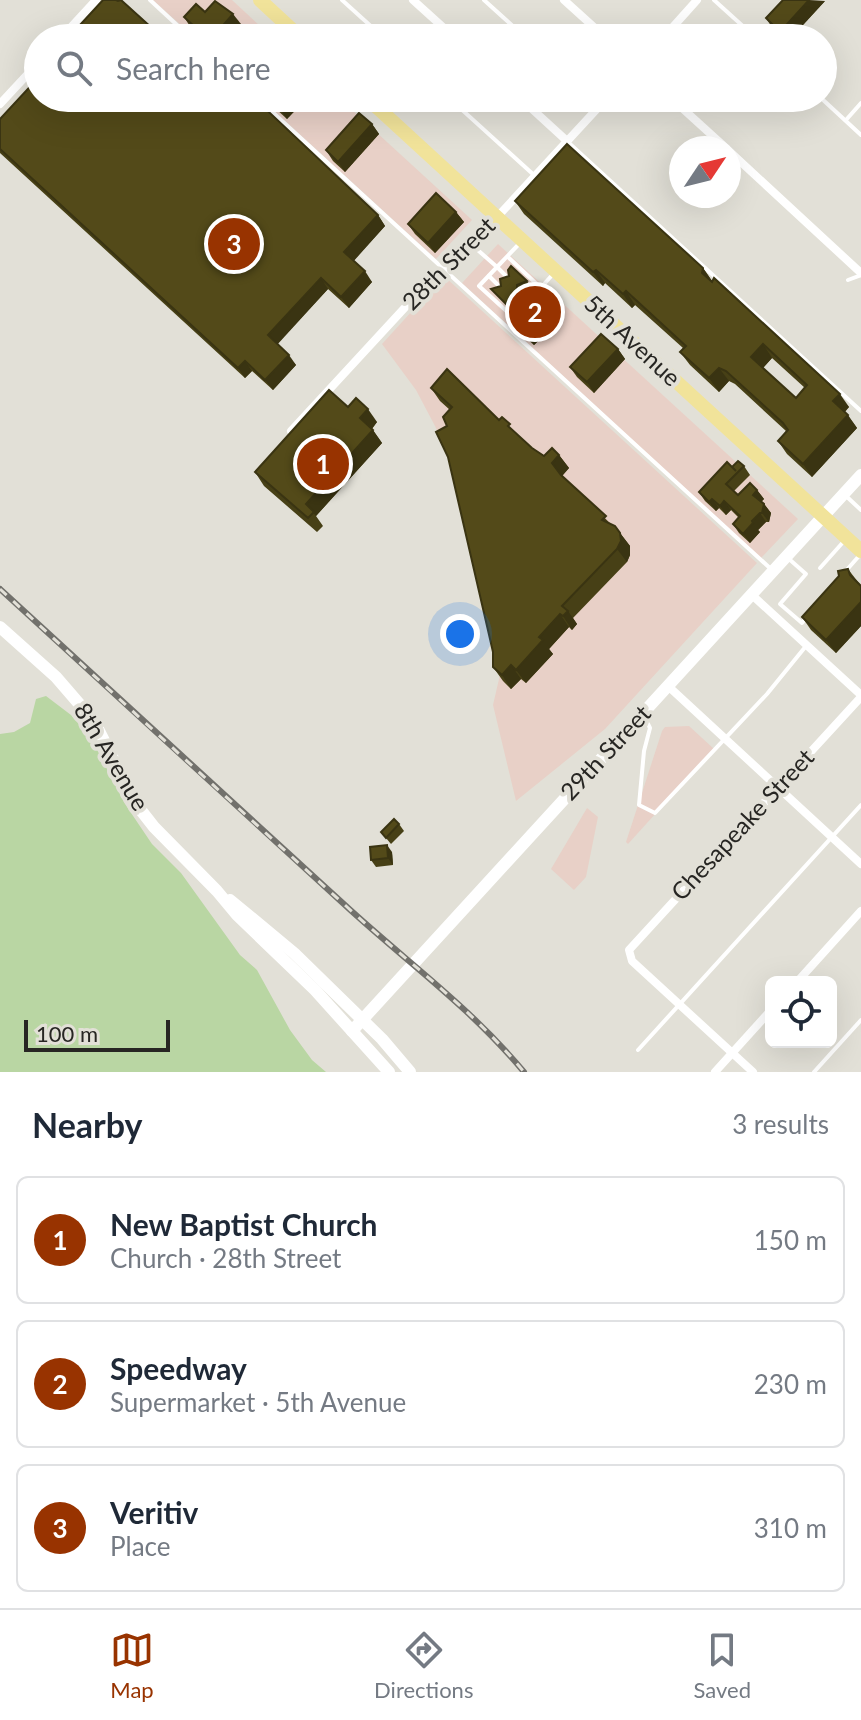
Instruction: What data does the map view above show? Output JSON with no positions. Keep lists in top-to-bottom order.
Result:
{
  "streets": {
    "main road": ["5th Avenue", "29th Street", "8th Avenue"],
    "street": ["28th Street", "Chesapeake Street"]
  },
  "crossings": [
    ["28th Street", "5th Avenue"],
    ["5th Avenue", "29th Street"],
    ["29th Street", "8th Avenue"]
  ],
  "scale_bar": "100 m",
  "north": "top right",
  "page": {
    "search": "Search here",
    "pins": ["3", "2", "1"],
    "scale": "100 m",
    "heading": ["Nearby", "3 results"],
    "list": [
      {
        "mark": "1",
        "name": "New Baptist Church",
        "note": "Church · 28th Street",
        "value": "150 m"
      },
      {
        "mark": "2",
        "name": "Speedway",
        "note": "Supermarket · 5th Avenue",
        "value": "230 m"
      },
      {
        "mark": "3",
        "name": "Veritiv",
        "note": "Place",
        "value": "310 m"
      }
    ],
    "nav": ["Map", "Directions", "Saved"]
  }
}
